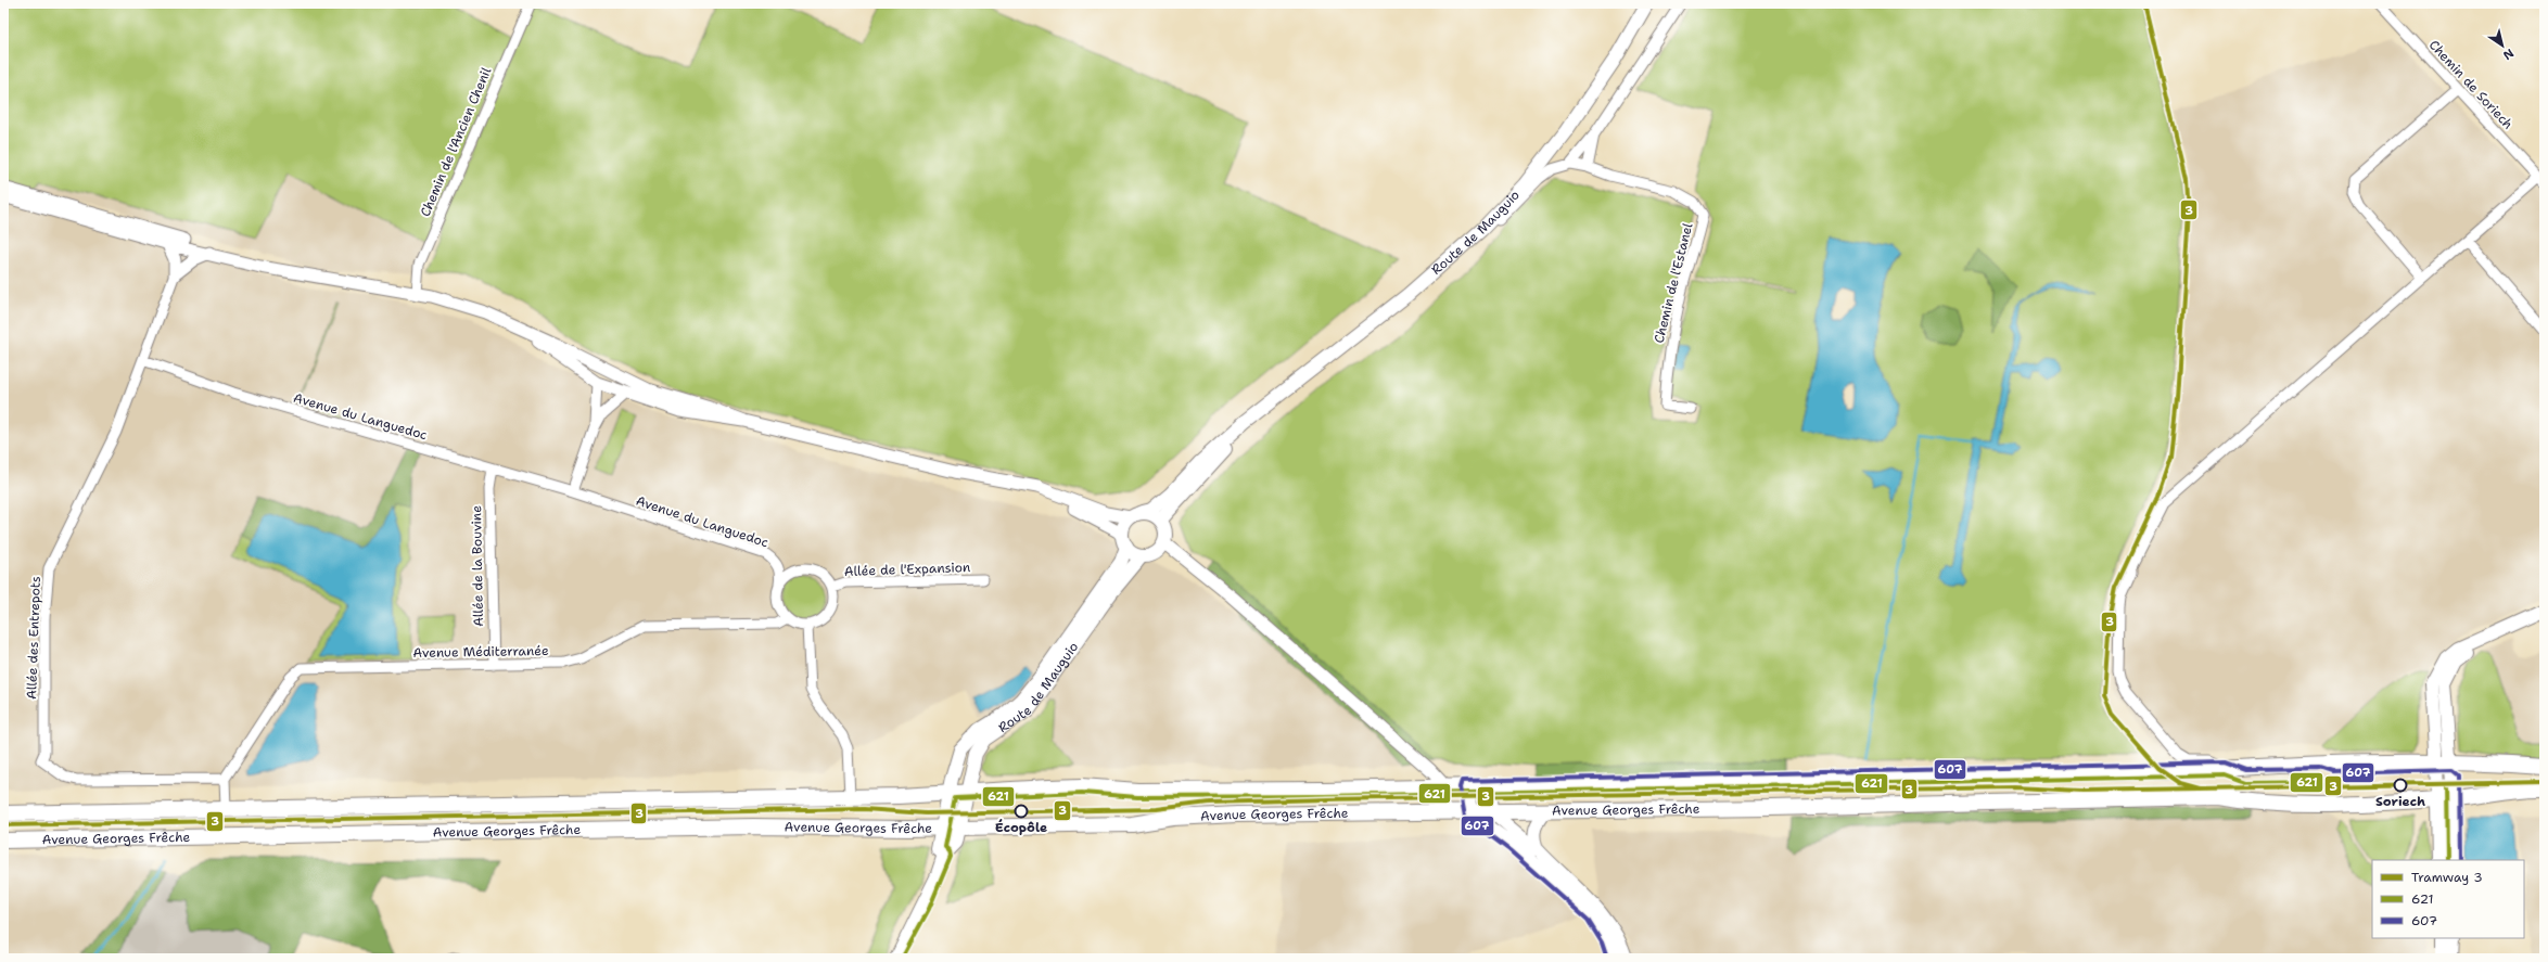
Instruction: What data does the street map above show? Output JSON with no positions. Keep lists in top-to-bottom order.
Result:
{
  "streets": {
    "main road": ["Route de Mauguio", "Avenue Georges Frêche"],
    "street": [
      "Chemin de Soriech",
      "Chemin de l'Ancien Chenil",
      "Chemin de l'Estanel",
      "Avenue du Languedoc",
      "Allée de la Bouvine",
      "Allée de l'Expansion",
      "Allée des Entrepots",
      "Avenue Méditerranée"
    ]
  },
  "crossings": [
    ["Route de Mauguio", "Avenue Georges Frêche"],
    ["Avenue du Languedoc", "Allée de la Bouvine"],
    ["Avenue du Languedoc", "Allée de l'Expansion"],
    ["Avenue du Languedoc", "Allée des Entrepots"],
    ["Avenue du Languedoc", "Avenue Méditerranée"],
    ["Allée de la Bouvine", "Avenue Méditerranée"],
    ["Allée de l'Expansion", "Avenue Méditerranée"],
    ["Allée des Entrepots", "Avenue Méditerranée"]
  ],
  "places": ["Soriech", "Écopôle"],
  "lines": ["tram line 3", "transit line 607", "transit line 621"],
  "legend": ["Tramway 3", "621", "607"],
  "north": "bottom right"
}
